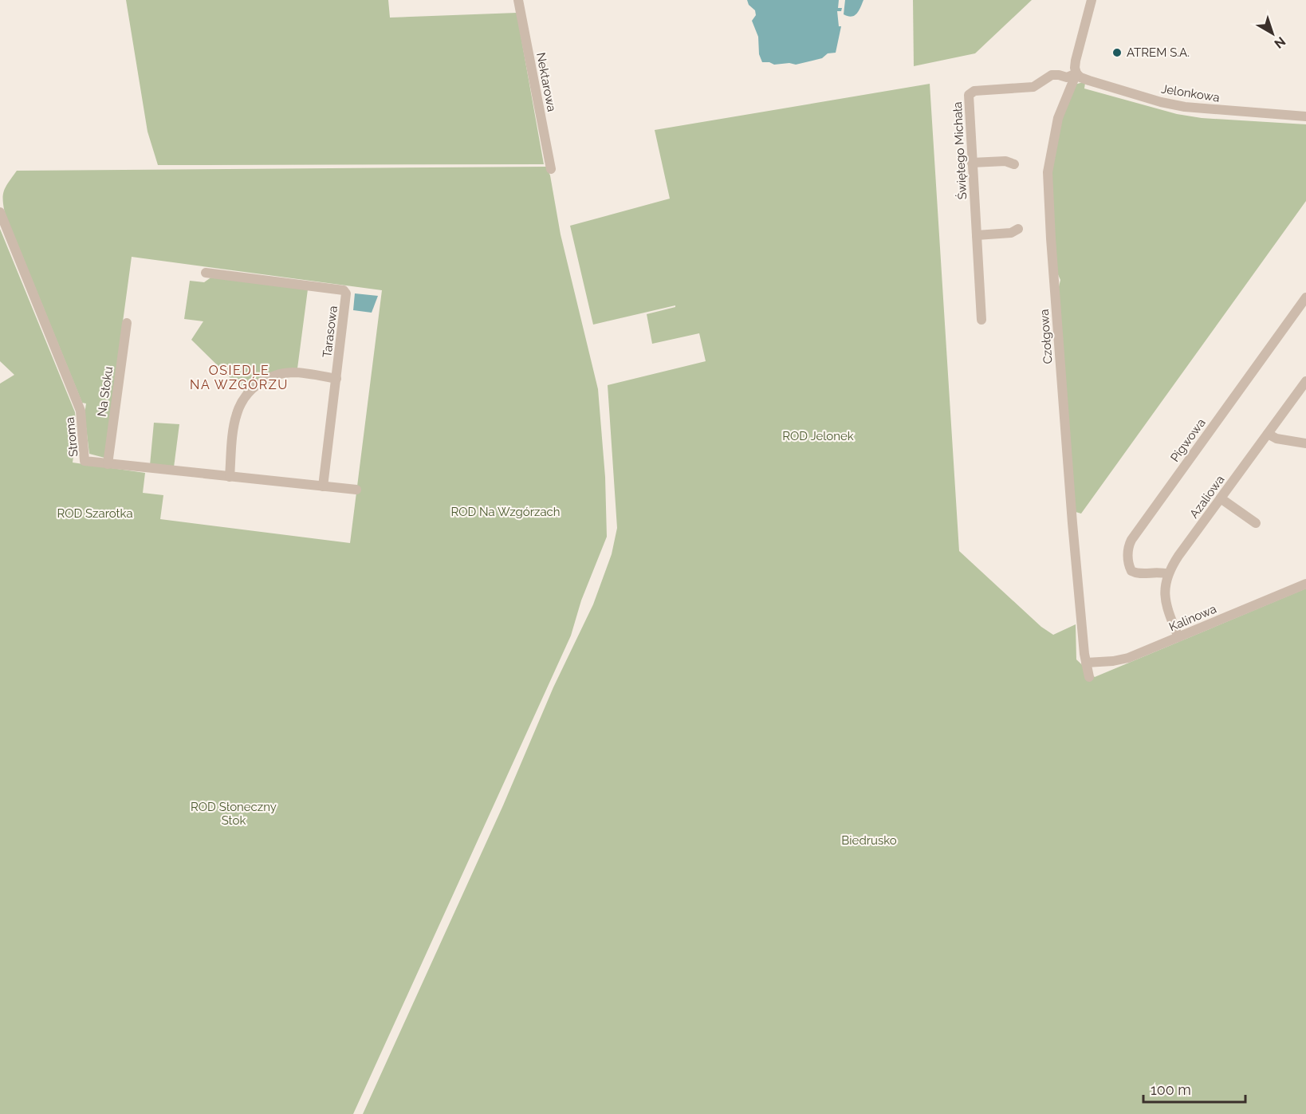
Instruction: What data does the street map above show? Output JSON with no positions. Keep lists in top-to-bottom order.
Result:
{
  "streets": {
    "street": [
      "Nektarowa",
      "Jelonkowa",
      "Świętego Michała",
      "Tarasowa",
      "Czołgowa",
      "Na Stoku",
      "Stroma",
      "Pigwowa",
      "Azaliowa",
      "Kalinowa"
    ]
  },
  "crossings": [
    ["Jelonkowa", "Świętego Michała"],
    ["Jelonkowa", "Czołgowa"],
    ["Świętego Michała", "Czołgowa"],
    ["Tarasowa", "Stroma"],
    ["Czołgowa", "Kalinowa"],
    ["Na Stoku", "Stroma"],
    ["Pigwowa", "Azaliowa"],
    ["Azaliowa", "Kalinowa"]
  ],
  "districts": ["OSIEDLE NA WZGÓRZU"],
  "parks": [
    "ROD Jelonek",
    "ROD Na Wzgórzach",
    "ROD Szarotka",
    "ROD Słoneczny Stok",
    "Biedrusko"
  ],
  "places": ["ATREM S.A."],
  "scale_bar": "100 m",
  "north": "bottom right"
}
